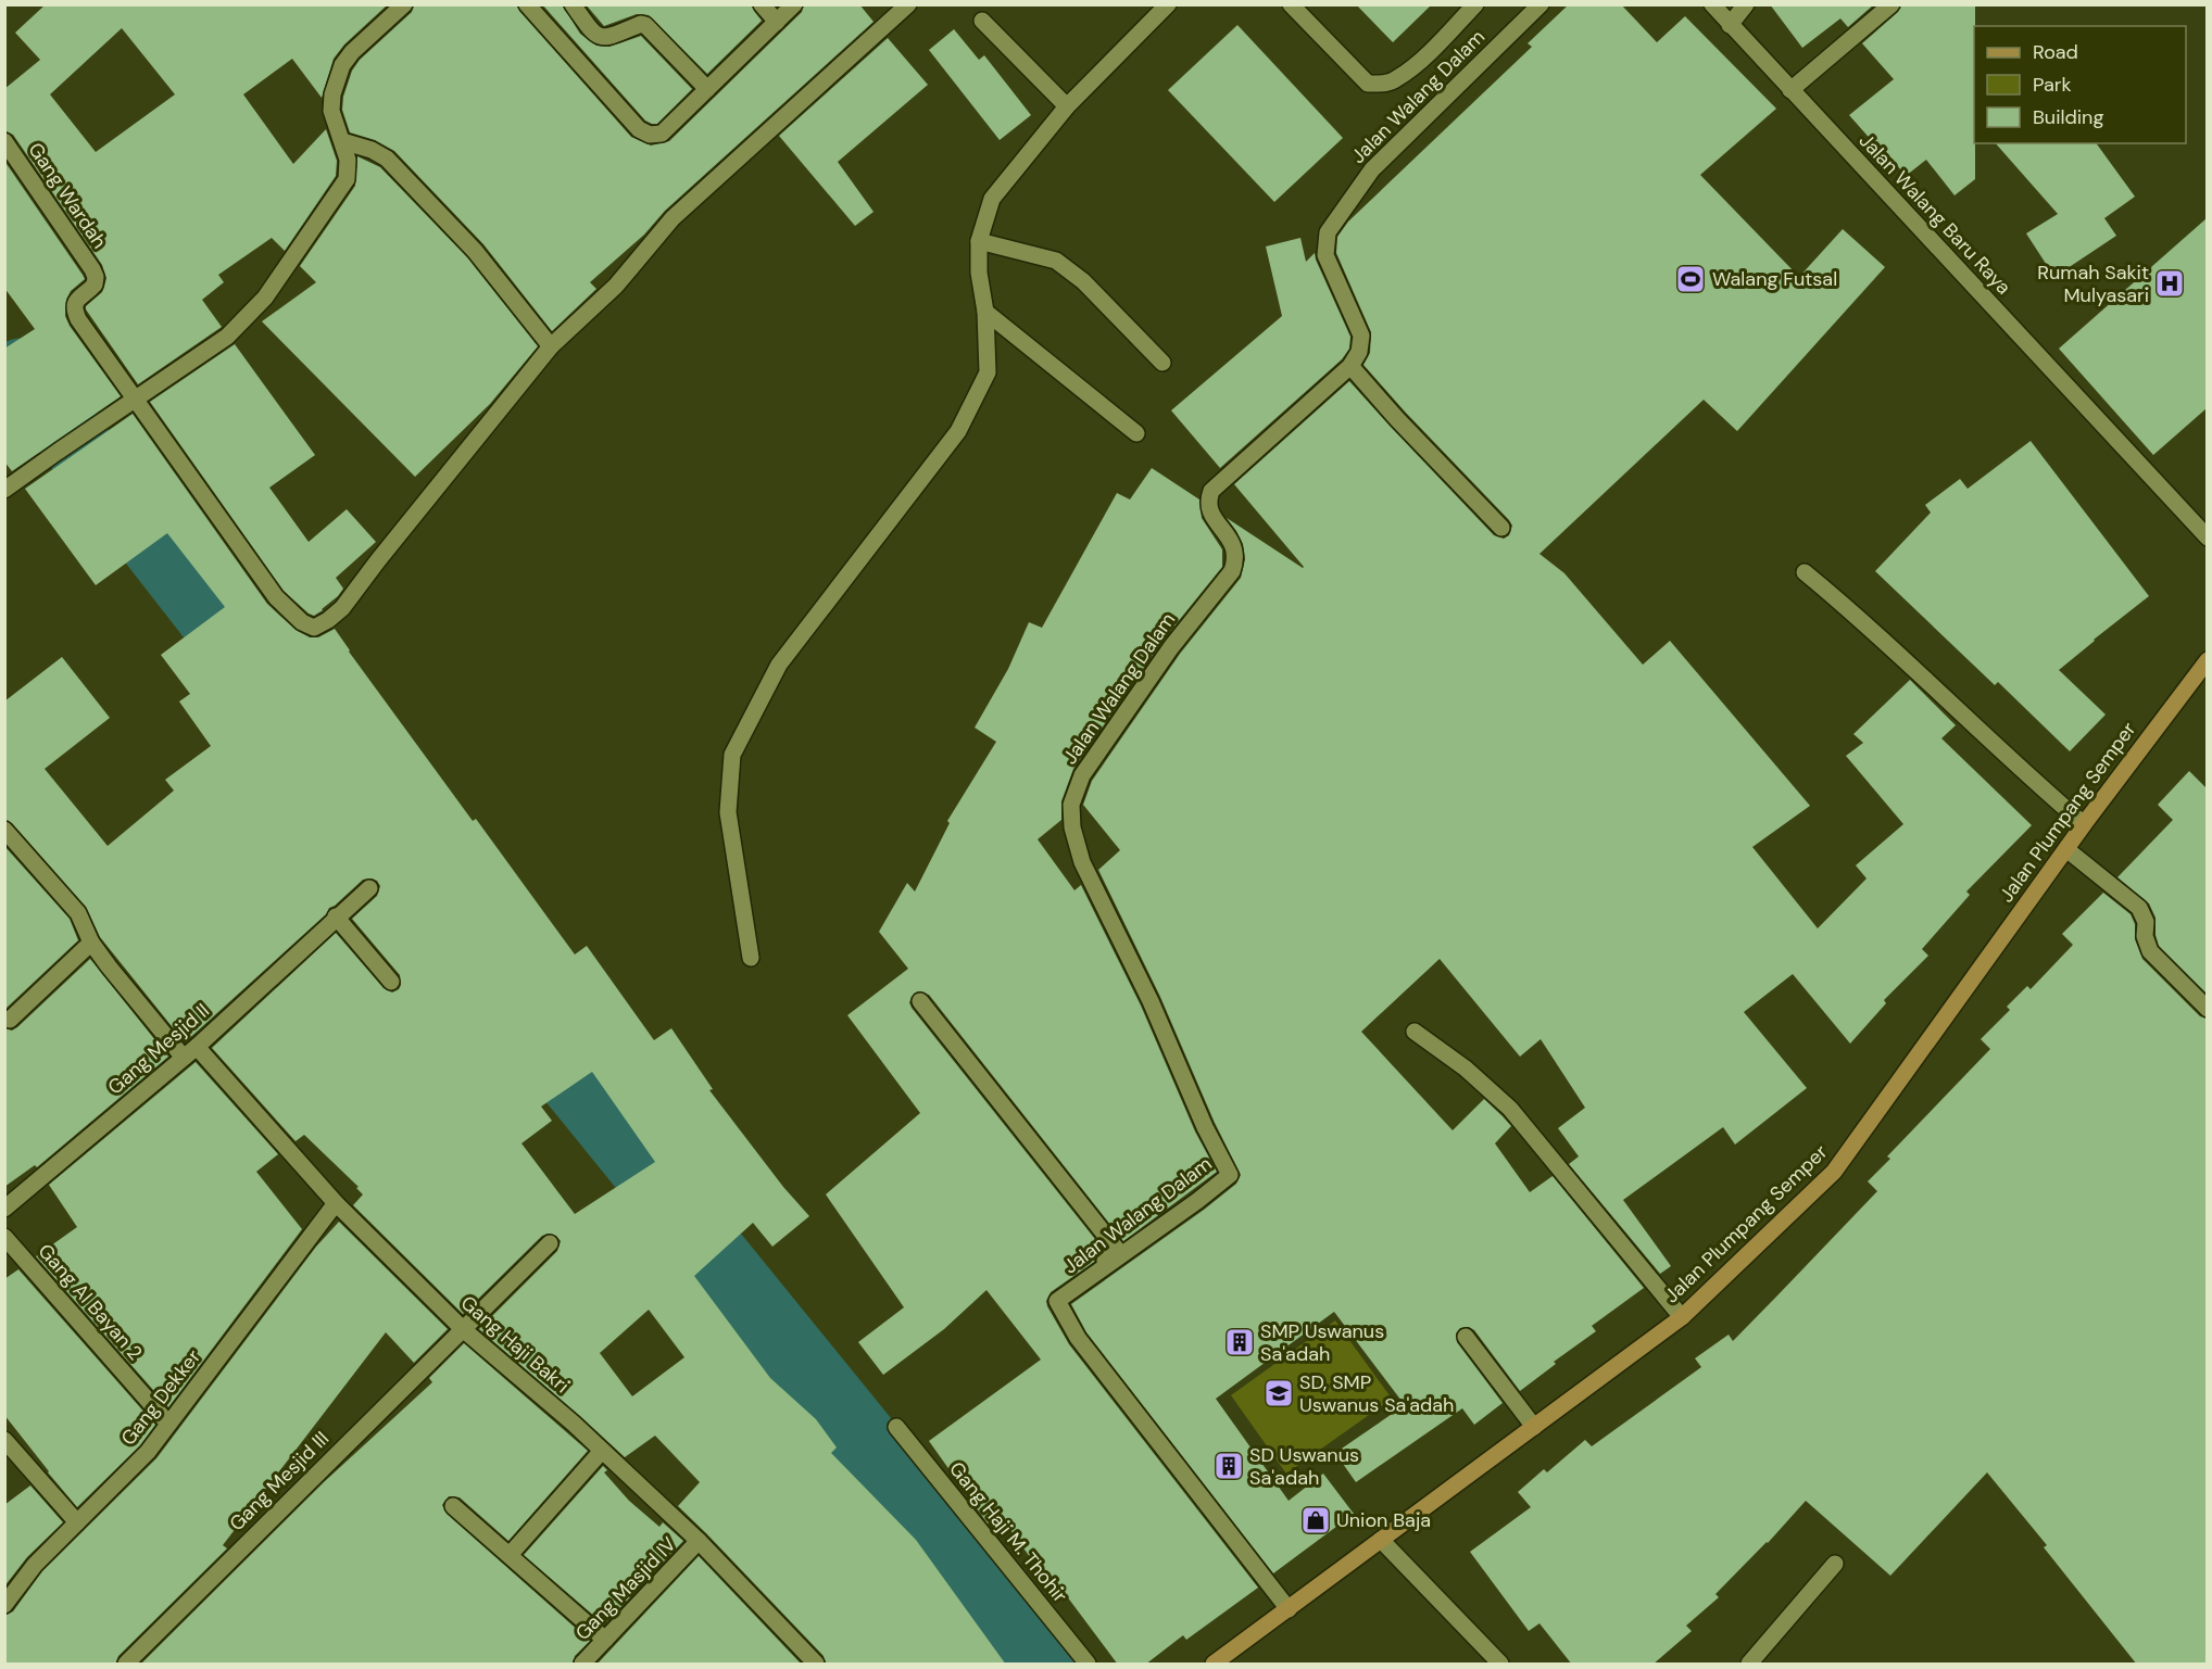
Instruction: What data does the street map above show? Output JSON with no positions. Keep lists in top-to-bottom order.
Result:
{
  "streets": {
    "main road": ["Jalan Plumpang Semper"],
    "street": [
      "Jalan Walang Dalam",
      "Gang Wardah",
      "Jalan Walang Baru Raya",
      "Gang Mesjid II",
      "Gang Al Bayan 2",
      "Gang Haji Bakri",
      "Gang Dekker",
      "Gang Mesjid III",
      "Gang Haji M. Thohir",
      "Gang Masjid IV"
    ]
  },
  "crossings": [
    ["Jalan Walang Dalam", "Jalan Plumpang Semper"],
    ["Gang Mesjid II", "Gang Haji Bakri"],
    ["Gang Al Bayan 2", "Gang Dekker"],
    ["Gang Haji Bakri", "Gang Dekker"],
    ["Gang Haji Bakri", "Gang Mesjid III"],
    ["Gang Haji Bakri", "Gang Masjid IV"]
  ],
  "places": {
    "sports": ["Walang Futsal"],
    "hospital": ["Rumah Sakit Mulyasari"],
    "building": ["SMP Uswanus Sa'adah", "SD Uswanus Sa'adah"],
    "school or university": ["SD, SMP Uswanus Sa'adah"],
    "shop": ["Union Baja"]
  },
  "legend": ["Road", "Park", "Building"]
}
